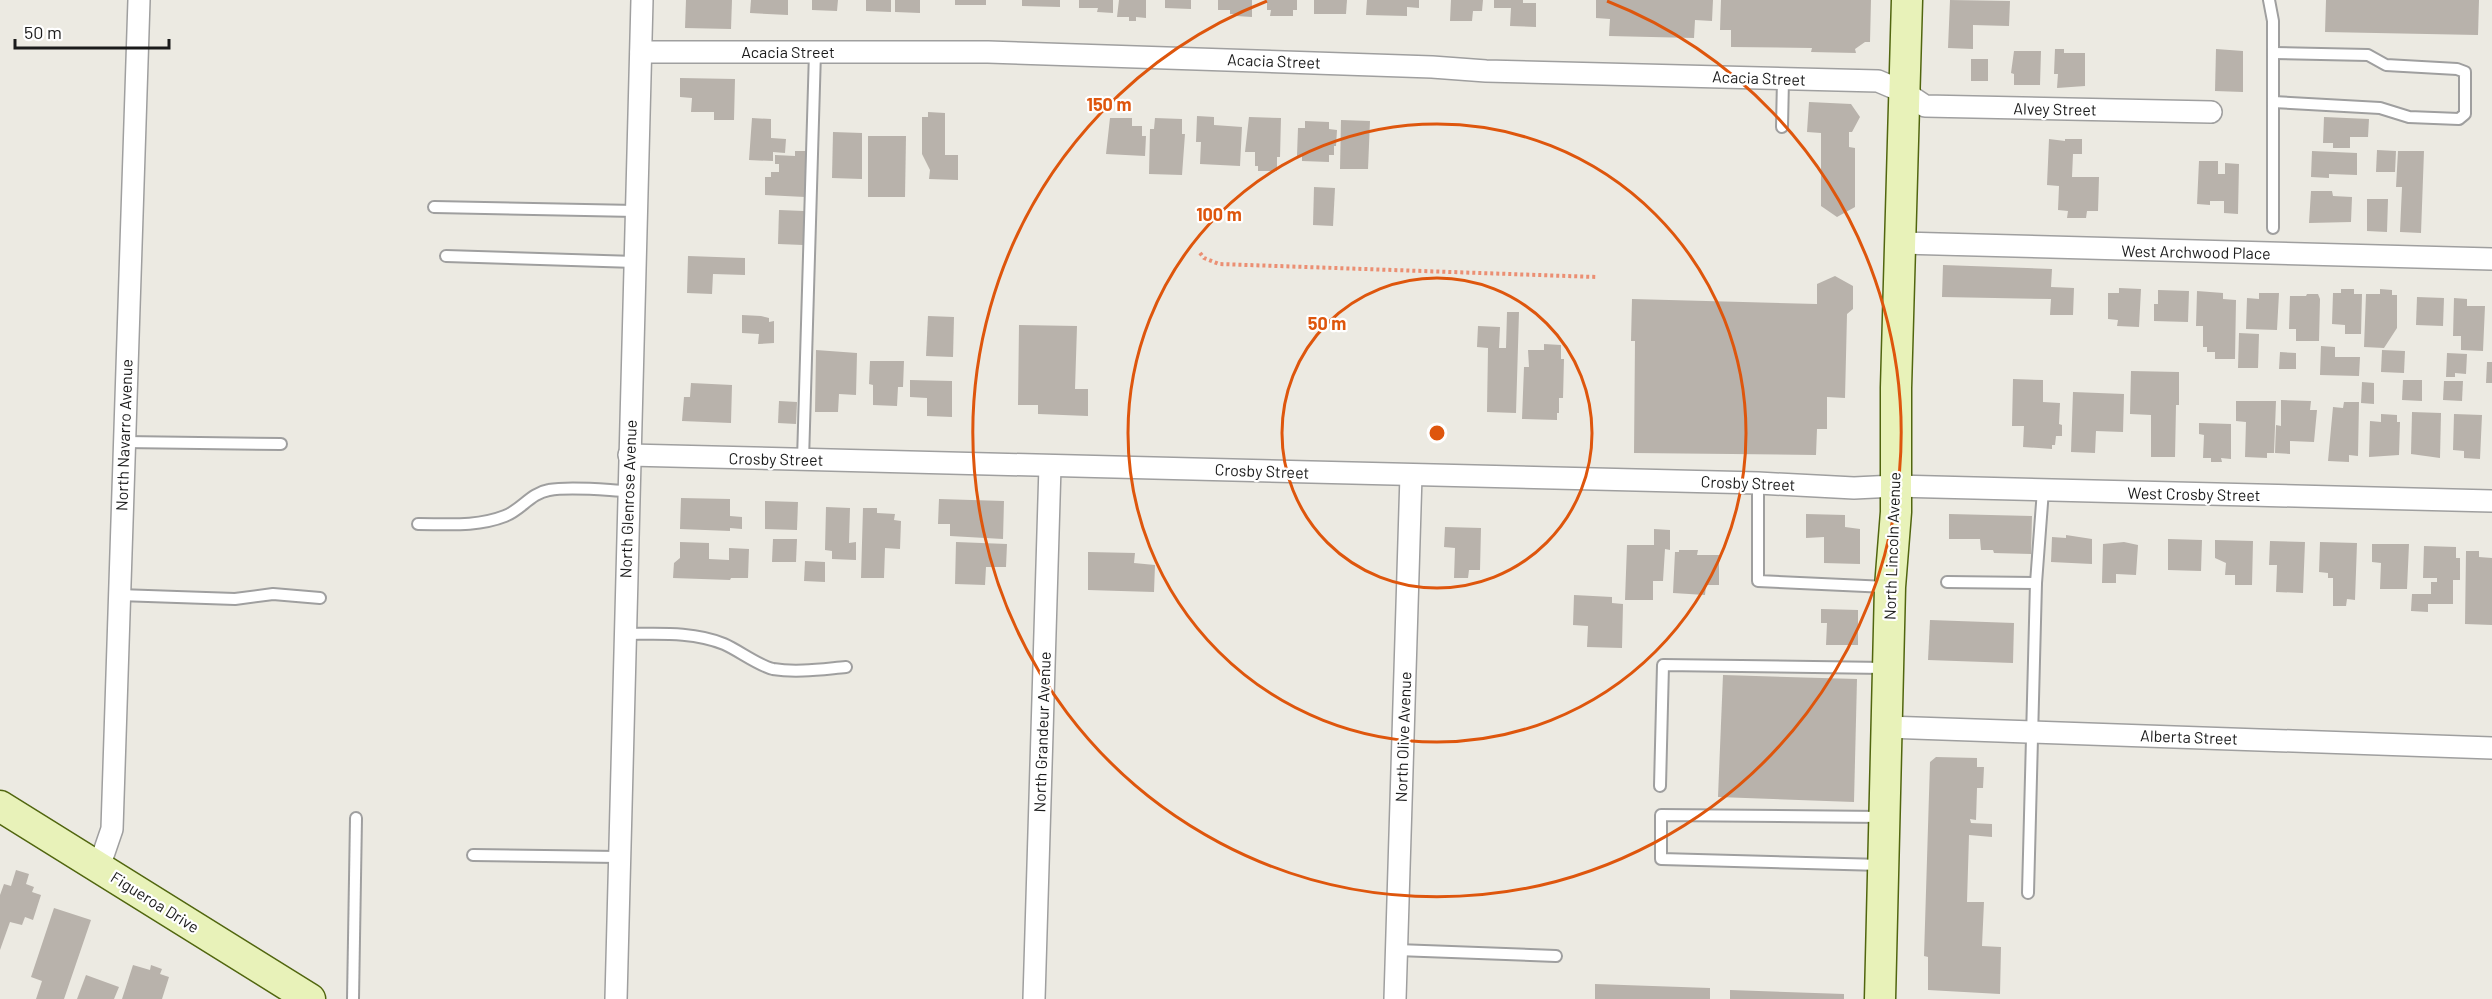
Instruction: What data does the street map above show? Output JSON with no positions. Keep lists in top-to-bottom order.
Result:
{
  "streets": {
    "main road": ["North Lincoln Avenue", "Figueroa Drive"],
    "street": [
      "Acacia Street",
      "Alvey Street",
      "West Archwood Place",
      "North Navarro Avenue",
      "Crosby Street",
      "West Crosby Street",
      "North Glenrose Avenue",
      "North Grandeur Avenue",
      "North Olive Avenue",
      "Alberta Street"
    ]
  },
  "crossings": [
    ["Acacia Street", "Alvey Street"],
    ["Acacia Street", "North Glenrose Avenue"],
    ["Acacia Street", "North Lincoln Avenue"],
    ["Alvey Street", "North Lincoln Avenue"],
    ["West Archwood Place", "North Lincoln Avenue"],
    ["North Navarro Avenue", "Figueroa Drive"],
    ["Crosby Street", "West Crosby Street"],
    ["Crosby Street", "North Glenrose Avenue"],
    ["Crosby Street", "North Lincoln Avenue"],
    ["Crosby Street", "North Grandeur Avenue"],
    ["Crosby Street", "North Olive Avenue"],
    ["West Crosby Street", "North Lincoln Avenue"],
    ["North Lincoln Avenue", "Alberta Street"]
  ],
  "scale_bar": "50 m",
  "rings": ["150 m", "100 m", "50 m"]
}
